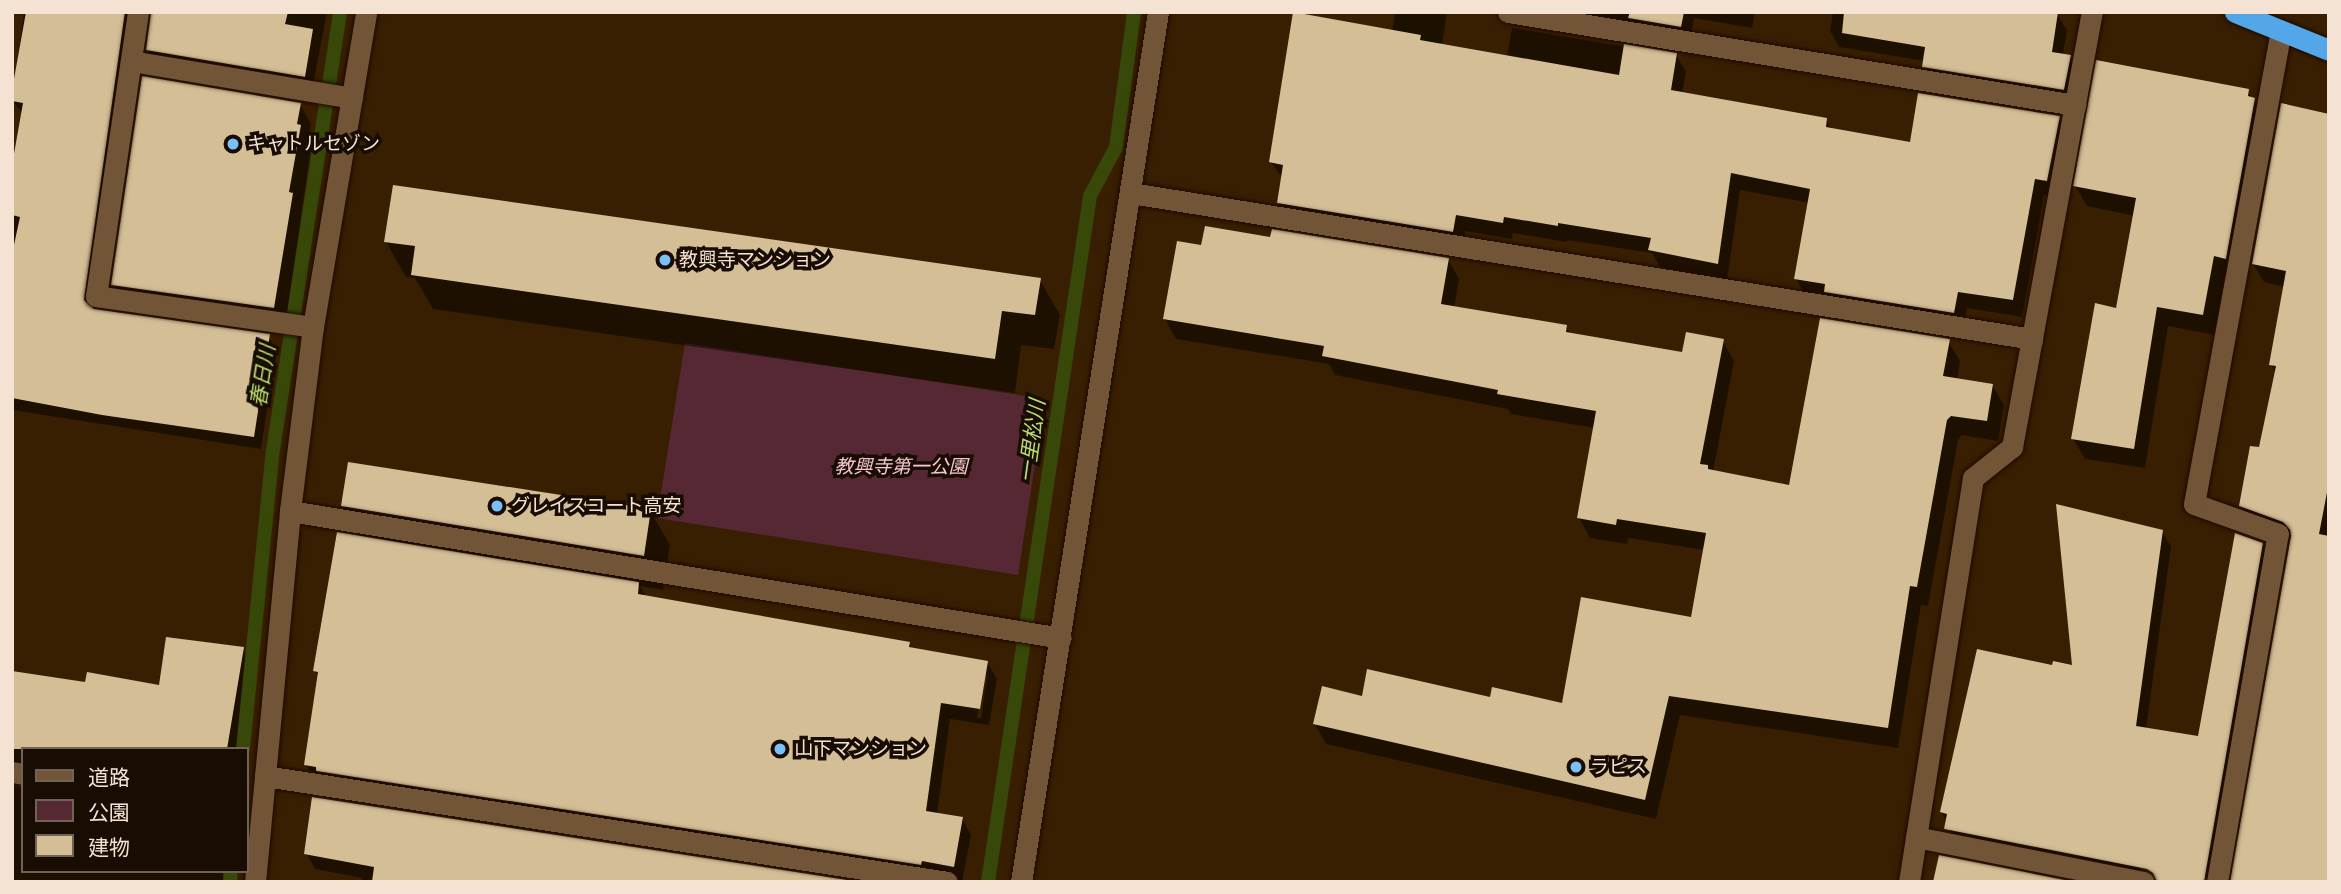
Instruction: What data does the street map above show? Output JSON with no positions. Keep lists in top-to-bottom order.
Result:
{
  "water": ["春日川", "一里松川"],
  "parks": ["教興寺第一公園"],
  "places": [
    "キャトルセゾン",
    "教興寺マンション",
    "グレイスコート高安",
    "山下マンション",
    "ラピス"
  ],
  "legend": ["道路", "公園", "建物"]
}
